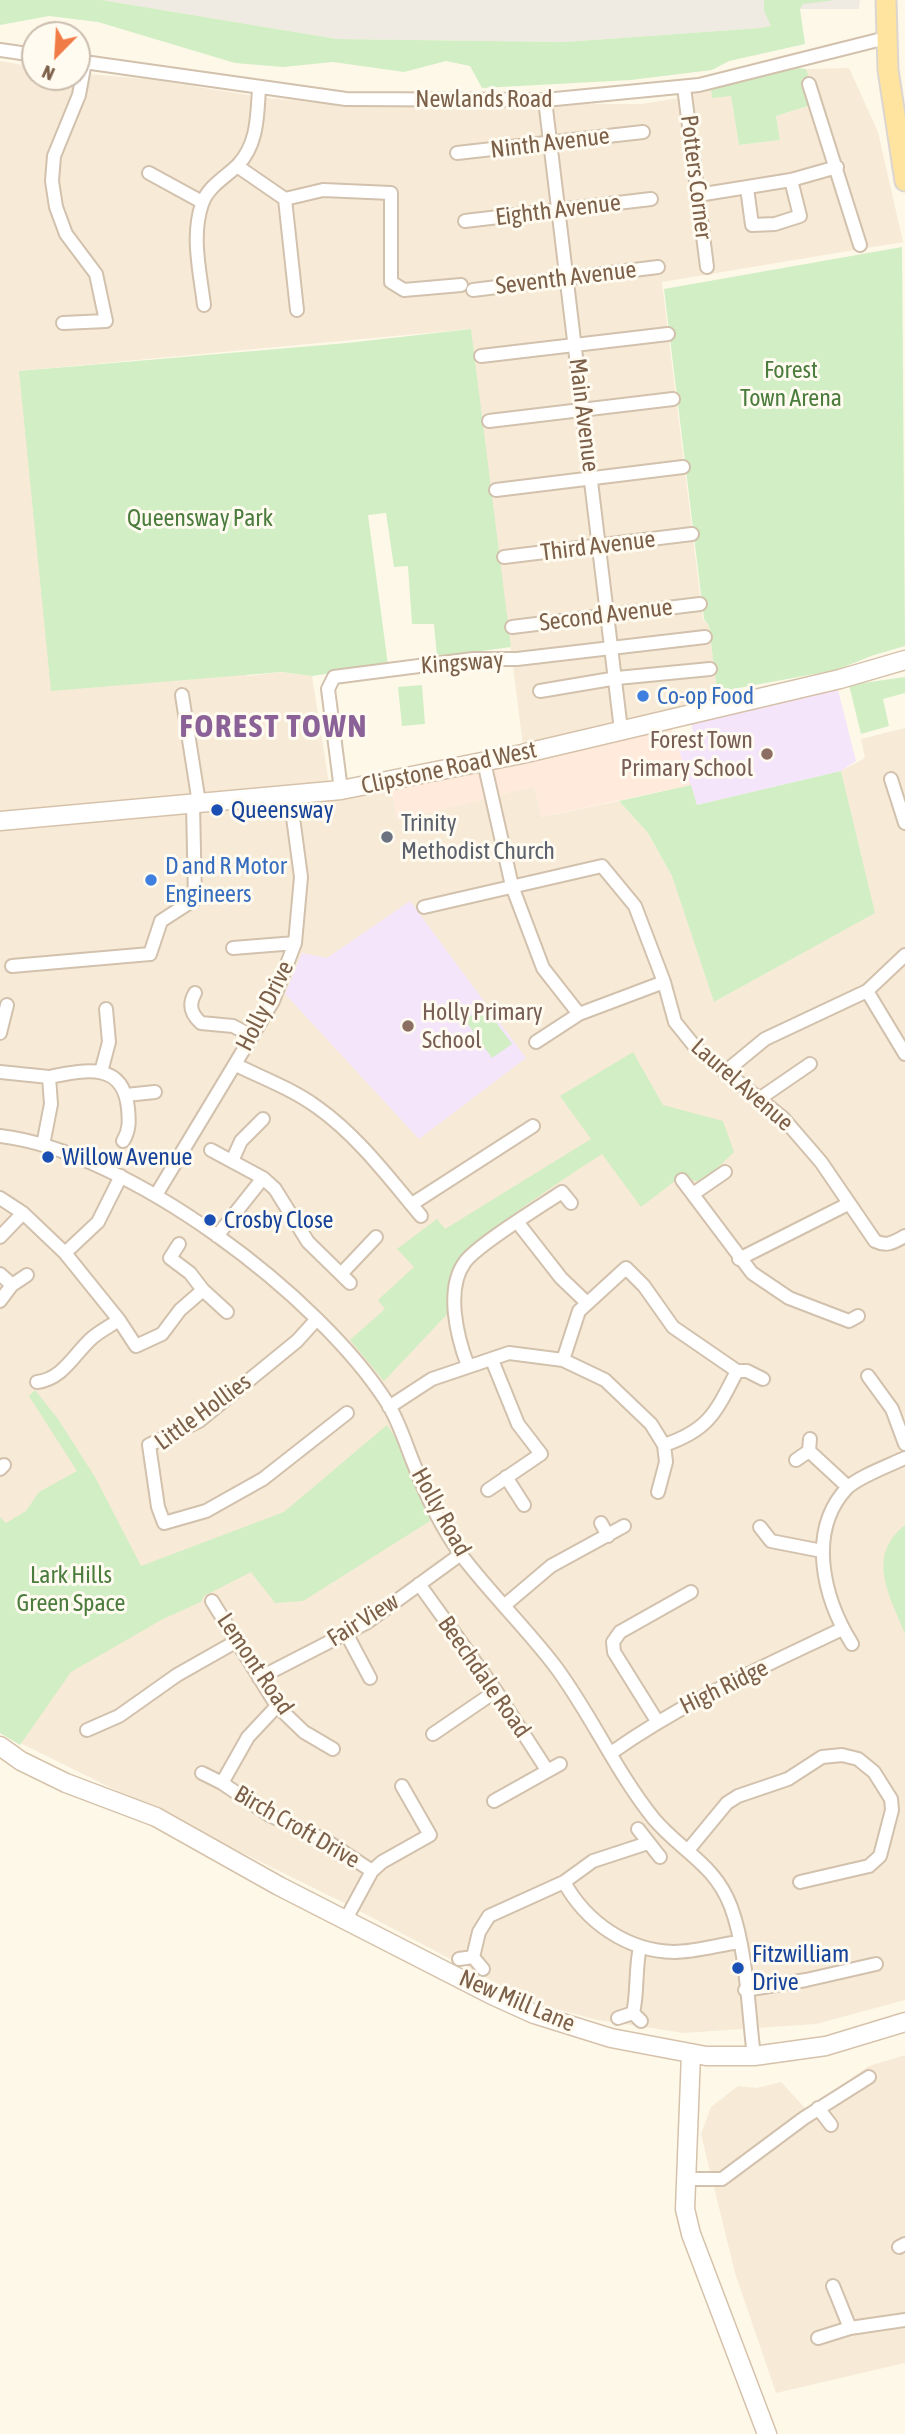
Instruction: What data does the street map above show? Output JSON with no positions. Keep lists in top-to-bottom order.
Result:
{
  "streets": {
    "street": [
      "Newlands Road",
      "Ninth Avenue",
      "Potters Corner",
      "Eighth Avenue",
      "Seventh Avenue",
      "Main Avenue",
      "Third Avenue",
      "Second Avenue",
      "Kingsway",
      "Clipstone Road West",
      "Holly Drive",
      "Laurel Avenue",
      "Little Hollies",
      "Holly Road",
      "Fair View",
      "Lemont Road",
      "Beechdale Road",
      "High Ridge",
      "Birch Croft Drive",
      "New Mill Lane"
    ]
  },
  "crossings": [
    ["Newlands Road", "Potters Corner"],
    ["Newlands Road", "Main Avenue"],
    ["Ninth Avenue", "Main Avenue"],
    ["Eighth Avenue", "Main Avenue"],
    ["Seventh Avenue", "Main Avenue"],
    ["Main Avenue", "Third Avenue"],
    ["Main Avenue", "Second Avenue"],
    ["Main Avenue", "Kingsway"],
    ["Main Avenue", "Clipstone Road West"],
    ["Kingsway", "Clipstone Road West"],
    ["Clipstone Road West", "Holly Drive"],
    ["Holly Drive", "Holly Road"],
    ["Little Hollies", "Holly Road"],
    ["Holly Road", "Fair View"],
    ["Holly Road", "High Ridge"],
    ["Holly Road", "New Mill Lane"],
    ["Fair View", "Lemont Road"],
    ["Fair View", "Beechdale Road"],
    ["Lemont Road", "Birch Croft Drive"]
  ],
  "districts": ["FOREST TOWN"],
  "parks": ["Forest Town Arena", "Queensway Park", "Lark Hills Green Space"],
  "places": [
    "Co-op Food",
    "Forest Town Primary School",
    "Queensway",
    "Trinity Methodist Church",
    "D and R Motor Engineers",
    "Holly Primary School",
    "Willow Avenue",
    "Crosby Close",
    "Fitzwilliam Drive"
  ],
  "north": "bottom left"
}
